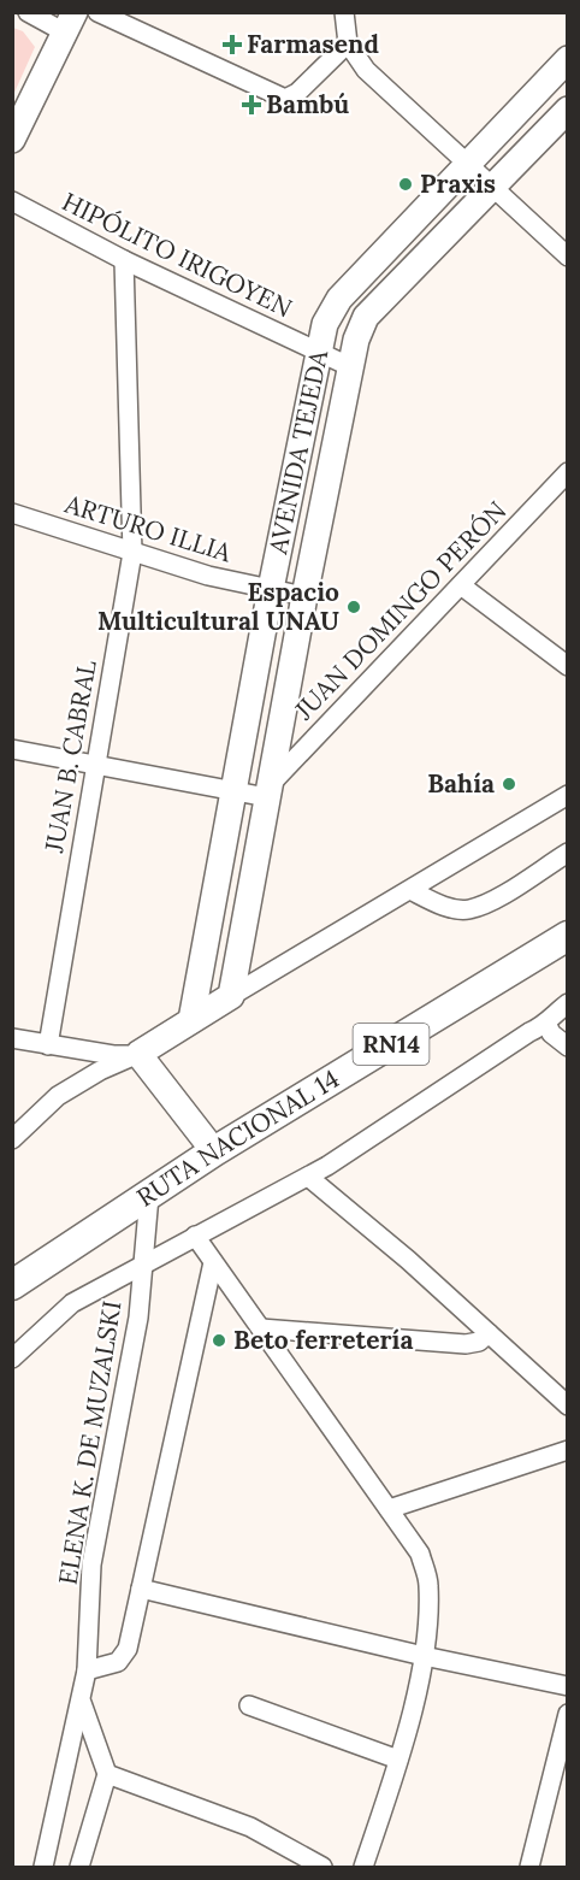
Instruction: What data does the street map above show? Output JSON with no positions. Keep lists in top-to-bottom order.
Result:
{
  "streets": {
    "highway": ["RN14", "RUTA NACIONAL 14"],
    "main road": ["AVENIDA TEJEDA"],
    "street": [
      "HIPÓLITO IRIGOYEN",
      "ARTURO ILLIA",
      "JUAN DOMINGO PERÓN",
      "JUAN B. CABRAL",
      "ELENA K. DE MUZALSKI"
    ]
  },
  "crossings": [
    ["HIPÓLITO IRIGOYEN", "AVENIDA TEJEDA"],
    ["HIPÓLITO IRIGOYEN", "JUAN B. CABRAL"],
    ["AVENIDA TEJEDA", "ARTURO ILLIA"],
    ["AVENIDA TEJEDA", "JUAN DOMINGO PERÓN"],
    ["ARTURO ILLIA", "JUAN B. CABRAL"],
    ["RUTA NACIONAL 14", "ELENA K. DE MUZALSKI"]
  ],
  "places": {
    "health": ["Farmasend", "Bambú"],
    "other": [
      "Praxis",
      "Espacio Multicultural UNAU",
      "Bahía",
      "Beto ferretería"
    ]
  }
}
